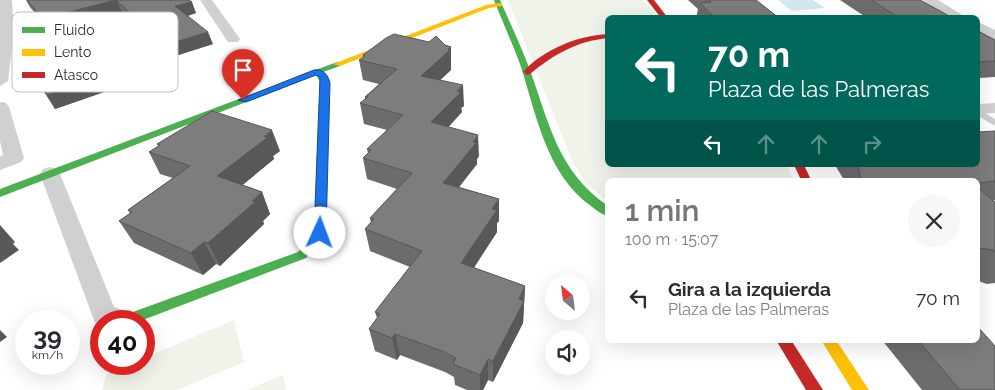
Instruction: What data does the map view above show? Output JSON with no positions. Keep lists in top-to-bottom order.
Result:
{
  "legend": ["Fluido", "Lento", "Atasco"],
  "north": "top left",
  "page": {
    "turn": ["70 m", "Plaza de las Palmeras"],
    "heading": ["1 min", "100 m · 15:07"],
    "list": [
      {
        "name": "Gira a la izquierda",
        "note": "Plaza de las Palmeras",
        "value": "70 m"
      }
    ],
    "speed": "39 km/h",
    "limit": "40"
  }
}
